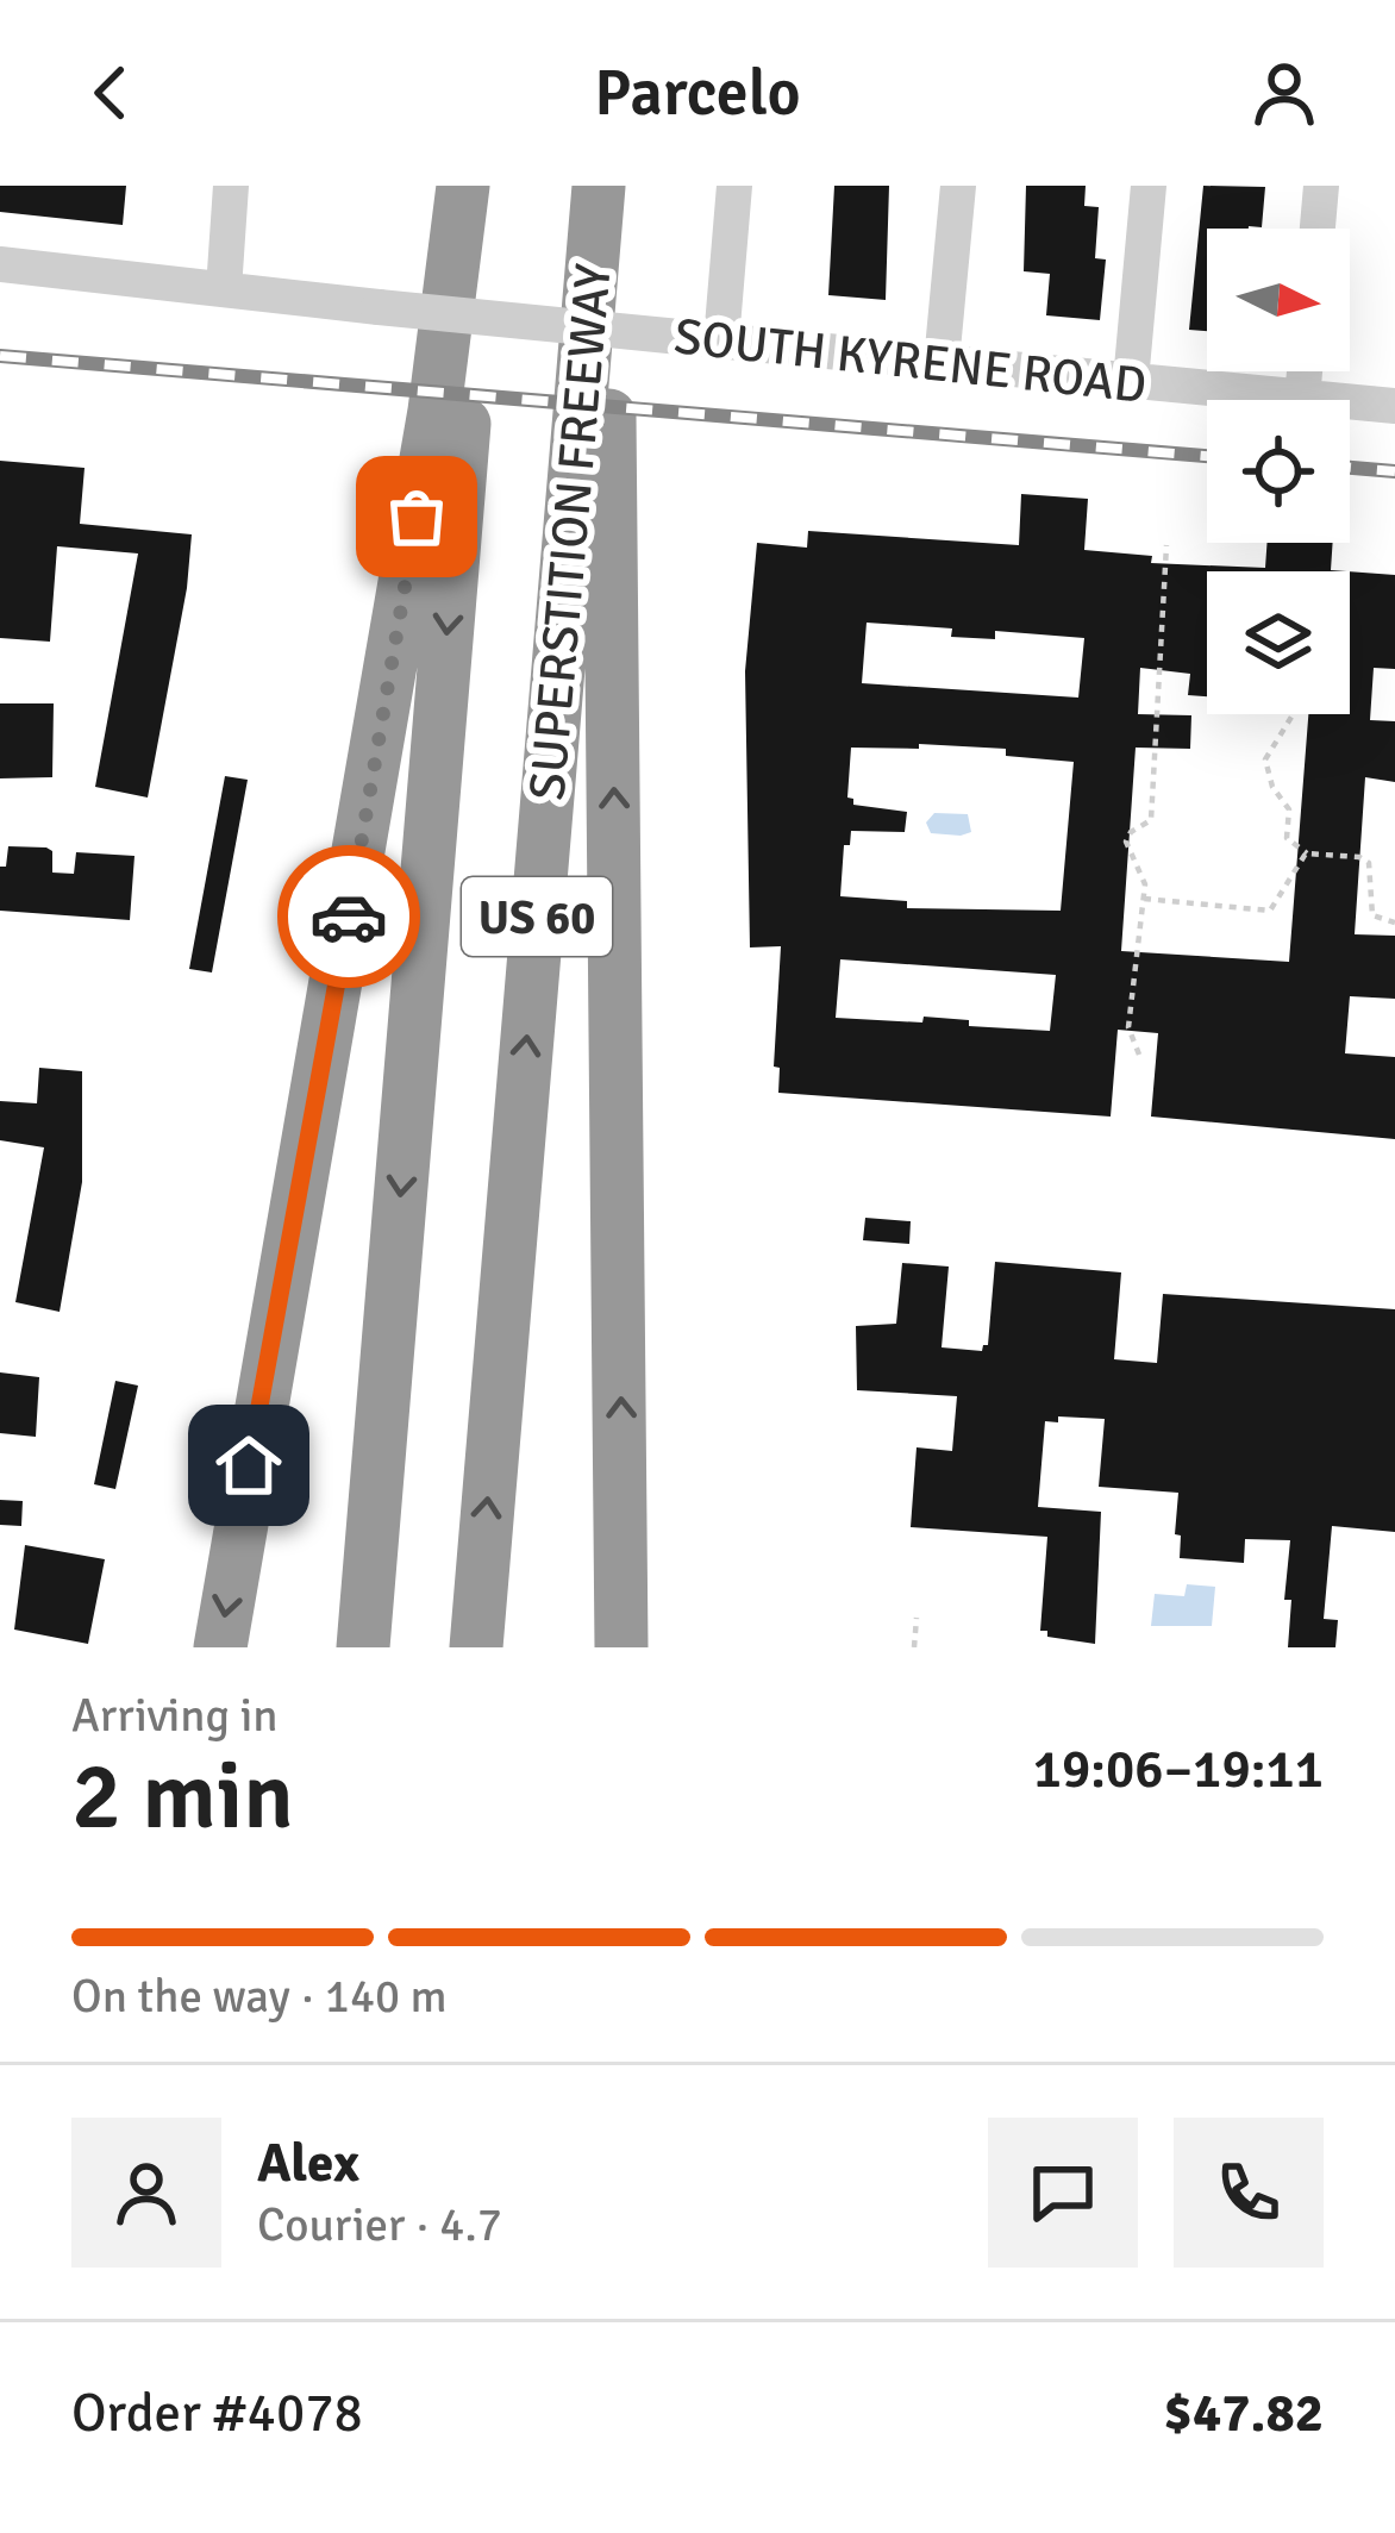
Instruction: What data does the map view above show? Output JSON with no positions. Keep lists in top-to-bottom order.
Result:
{
  "streets": {
    "highway": ["SUPERSTITION FREEWAY", "US 60"],
    "street": ["SOUTH KYRENE ROAD"]
  },
  "north": "right",
  "page": {
    "header": "Parcelo",
    "heading": ["2 min", "Arriving in", "19:06–19:11"],
    "panel": [
      "Alex",
      "Courier · 4.7",
      "Order #4078",
      "$47.82"
    ],
    "bar": "On the way · 140 m"
  }
}
